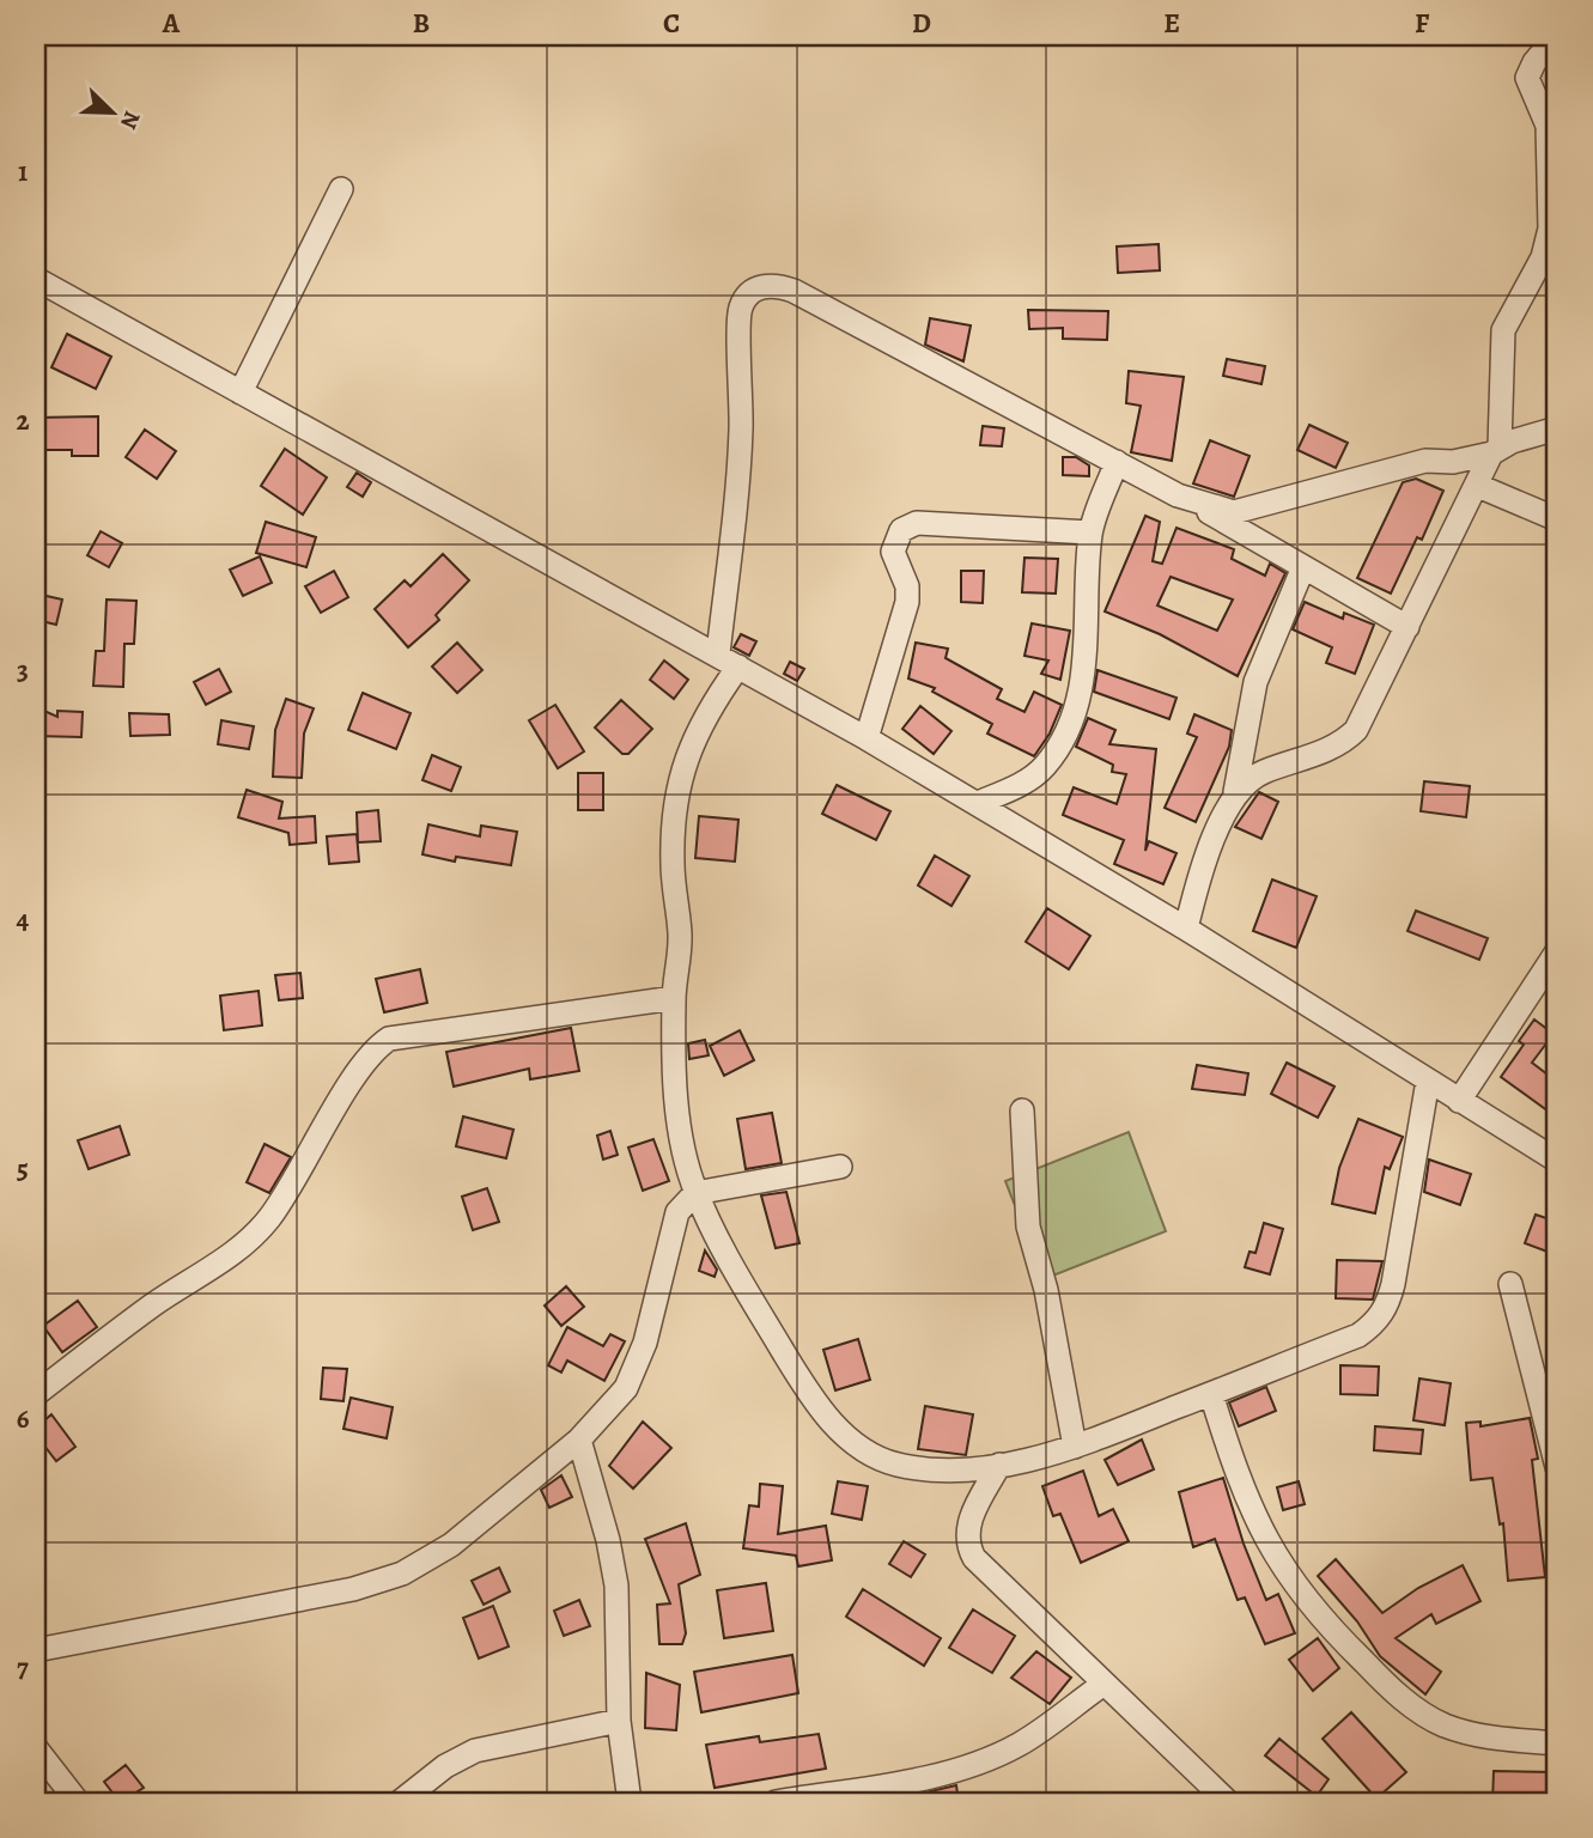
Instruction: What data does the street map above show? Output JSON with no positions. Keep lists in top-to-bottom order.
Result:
{
  "north": "bottom right",
  "grid": {
    "columns": [
      "A",
      "B",
      "C",
      "D",
      "E",
      "F"
    ],
    "rows": [
      "1",
      "2",
      "3",
      "4",
      "5",
      "6",
      "7"
    ]
  }
}
